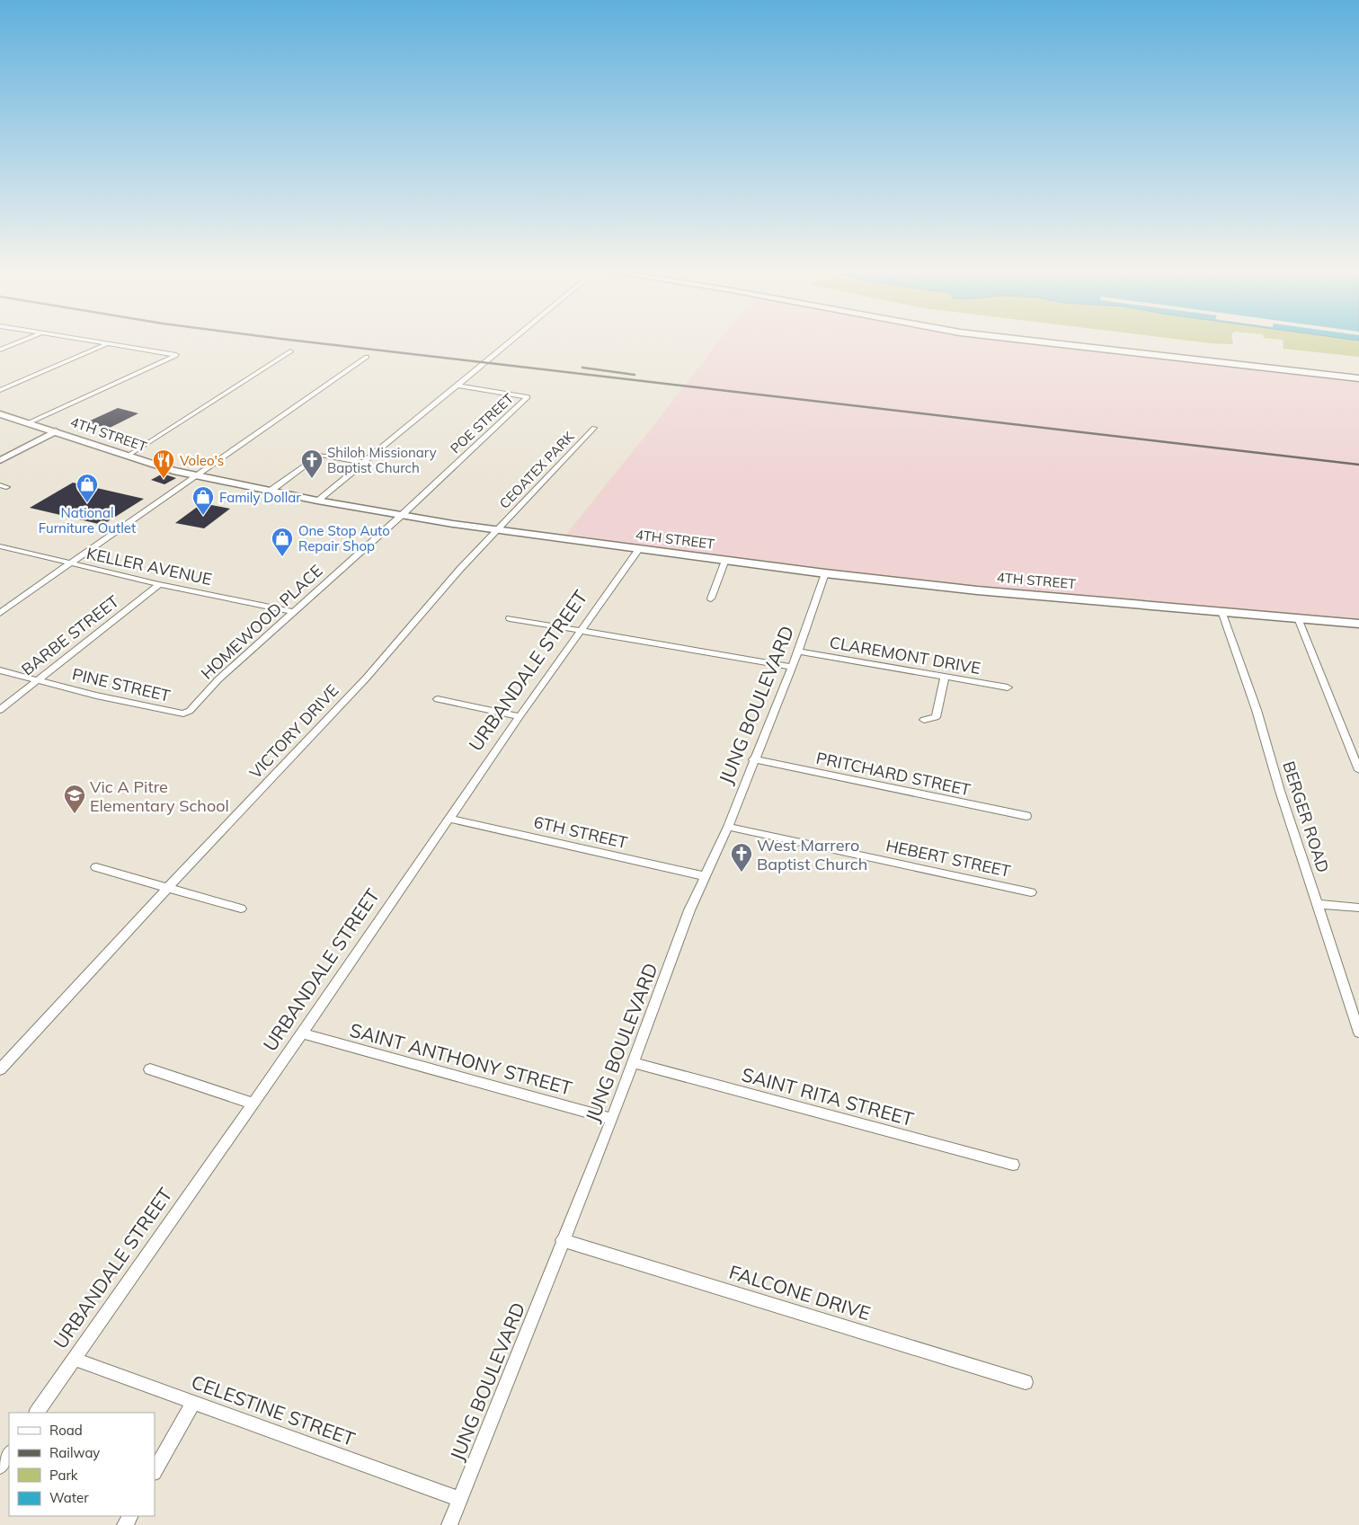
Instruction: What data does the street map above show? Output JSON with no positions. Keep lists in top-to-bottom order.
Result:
{
  "streets": {
    "main road": ["4TH STREET"],
    "street": [
      "POE STREET",
      "CEOATEX PARK",
      "KELLER AVENUE",
      "HOMEWOOD PLACE",
      "BARBE STREET",
      "CLAREMONT DRIVE",
      "URBANDALE STREET",
      "PINE STREET",
      "JUNG BOULEVARD",
      "VICTORY DRIVE",
      "PRITCHARD STREET",
      "BERGER ROAD",
      "6TH STREET",
      "HEBERT STREET",
      "SAINT ANTHONY STREET",
      "SAINT RITA STREET",
      "FALCONE DRIVE",
      "CELESTINE STREET"
    ]
  },
  "crossings": [
    ["POE STREET", "4TH STREET"],
    ["POE STREET", "HOMEWOOD PLACE"],
    ["4TH STREET", "CEOATEX PARK"],
    ["4TH STREET", "HOMEWOOD PLACE"],
    ["4TH STREET", "URBANDALE STREET"],
    ["4TH STREET", "JUNG BOULEVARD"],
    ["4TH STREET", "VICTORY DRIVE"],
    ["4TH STREET", "BERGER ROAD"],
    ["CEOATEX PARK", "VICTORY DRIVE"],
    ["KELLER AVENUE", "HOMEWOOD PLACE"],
    ["KELLER AVENUE", "BARBE STREET"],
    ["HOMEWOOD PLACE", "PINE STREET"],
    ["BARBE STREET", "PINE STREET"],
    ["CLAREMONT DRIVE", "JUNG BOULEVARD"],
    ["URBANDALE STREET", "6TH STREET"],
    ["URBANDALE STREET", "SAINT ANTHONY STREET"],
    ["URBANDALE STREET", "CELESTINE STREET"],
    ["JUNG BOULEVARD", "PRITCHARD STREET"],
    ["JUNG BOULEVARD", "6TH STREET"],
    ["JUNG BOULEVARD", "HEBERT STREET"],
    ["JUNG BOULEVARD", "SAINT ANTHONY STREET"],
    ["JUNG BOULEVARD", "SAINT RITA STREET"],
    ["JUNG BOULEVARD", "FALCONE DRIVE"],
    ["JUNG BOULEVARD", "CELESTINE STREET"]
  ],
  "places": {
    "restaurant": ["Voleo's"],
    "church": ["Shiloh Missionary Baptist Church", "West Marrero Baptist Church"],
    "shop": ["National Furniture Outlet", "Family Dollar", "One Stop Auto Repair Shop"],
    "school or university": ["Vic A Pitre Elementary School"]
  },
  "legend": [
    "Road",
    "Railway",
    "Park",
    "Water"
  ]
}
